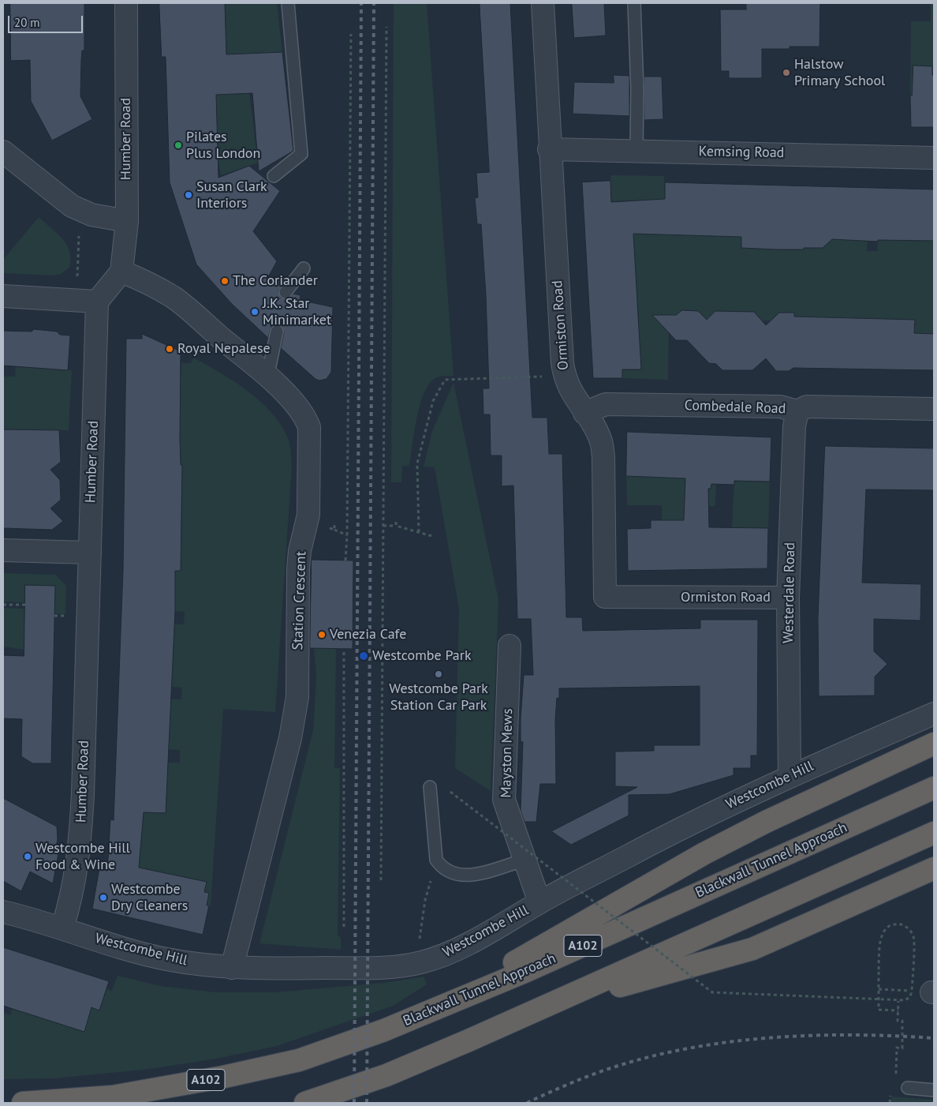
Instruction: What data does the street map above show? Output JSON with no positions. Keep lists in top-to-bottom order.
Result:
{
  "streets": {
    "highway": ["Blackwall Tunnel Approach", "A102"],
    "street": [
      "Humber Road",
      "Kemsing Road",
      "Ormiston Road",
      "Combedale Road",
      "Westerdale Road",
      "Station Crescent",
      "Mayston Mews",
      "Westcombe Hill"
    ]
  },
  "crossings": [
    ["Humber Road", "Station Crescent"],
    ["Humber Road", "Westcombe Hill"],
    ["Kemsing Road", "Ormiston Road"],
    ["Ormiston Road", "Combedale Road"],
    ["Ormiston Road", "Westerdale Road"],
    ["Combedale Road", "Westerdale Road"],
    ["Westerdale Road", "Westcombe Hill"],
    ["Station Crescent", "Westcombe Hill"],
    ["Mayston Mews", "Westcombe Hill"]
  ],
  "places": [
    "Halstow Primary School",
    "Pilates Plus London",
    "Susan Clark Interiors",
    "The Coriander",
    "J.K. Star Minimarket",
    "Royal Nepalese",
    "Venezia Cafe",
    "Westcombe Park",
    "Westcombe Park Station Car Park",
    "Westcombe Hill Food & Wine",
    "Westcombe Dry Cleaners"
  ],
  "scale_bar": "20 m"
}
